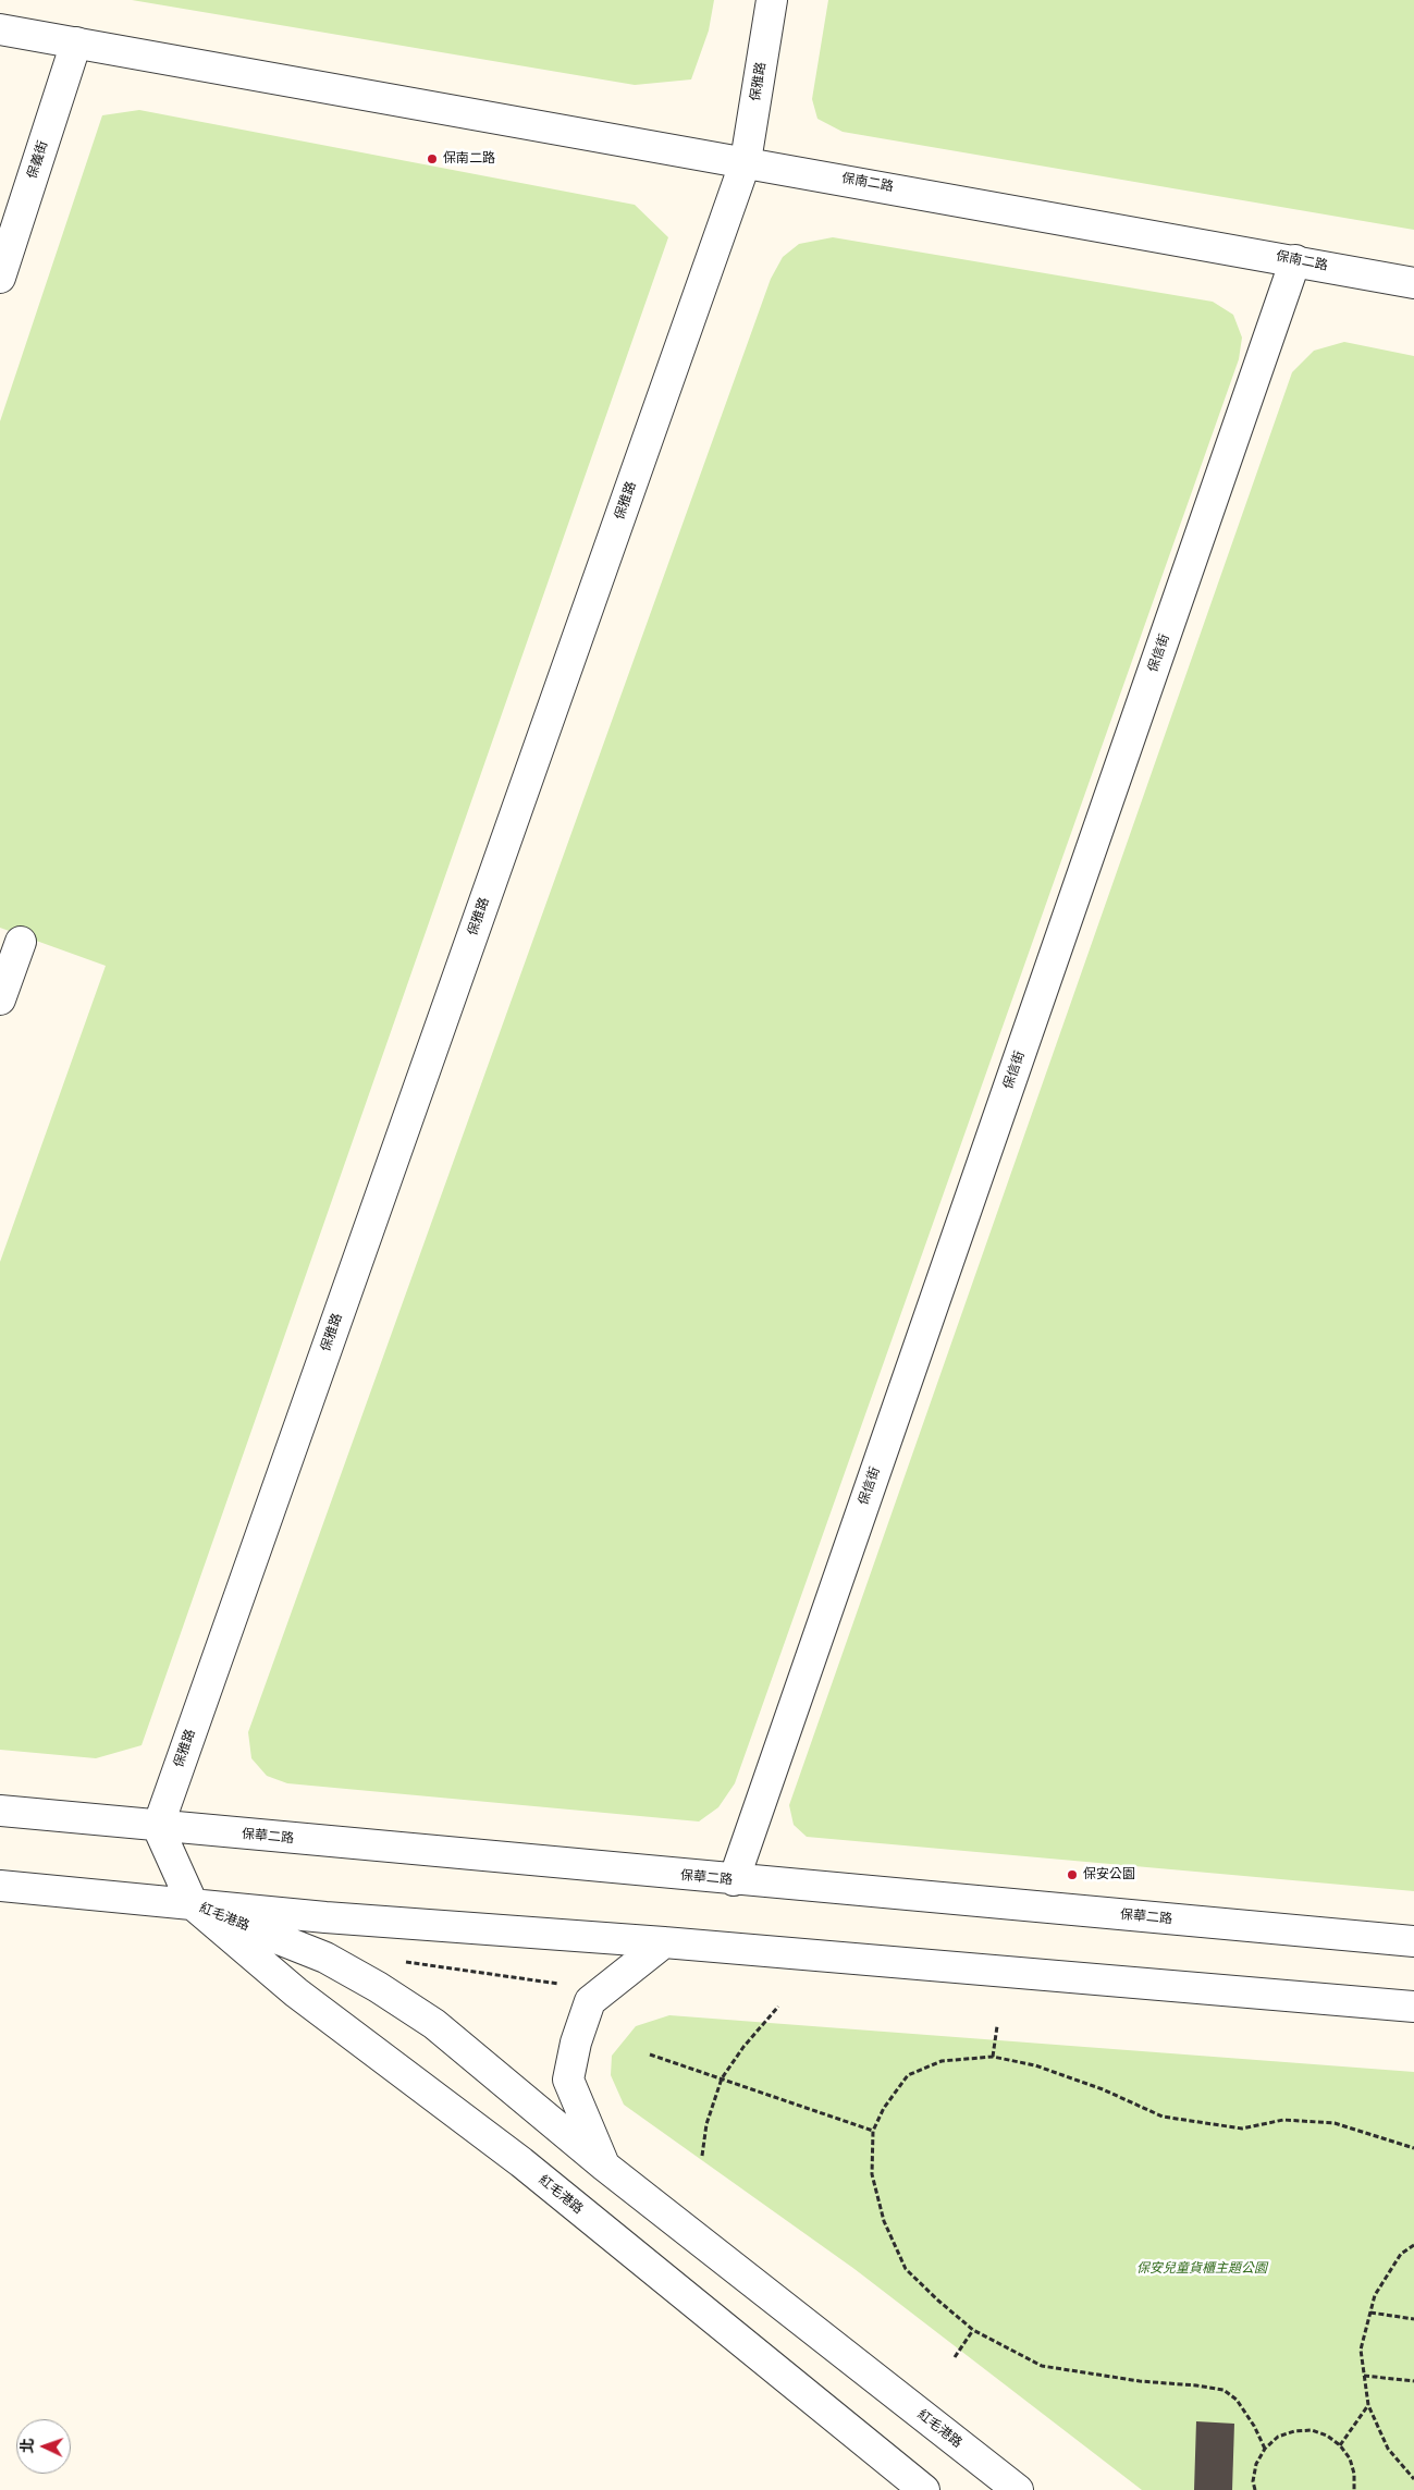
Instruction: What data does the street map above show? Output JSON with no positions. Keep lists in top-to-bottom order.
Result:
{
  "streets": {
    "street": [
      "保雅路",
      "保義街",
      "保南二路",
      "保信街",
      "保華二路",
      "紅毛港路"
    ]
  },
  "crossings": [
    ["保雅路", "保南二路"],
    ["保雅路", "保華二路"],
    ["保雅路", "紅毛港路"],
    ["保義街", "保南二路"],
    ["保南二路", "保信街"],
    ["保信街", "保華二路"],
    ["保華二路", "紅毛港路"]
  ],
  "parks": ["保安兒童貨櫃主題公園"],
  "places": ["保南二路", "保安公園"],
  "north": "left"
}
